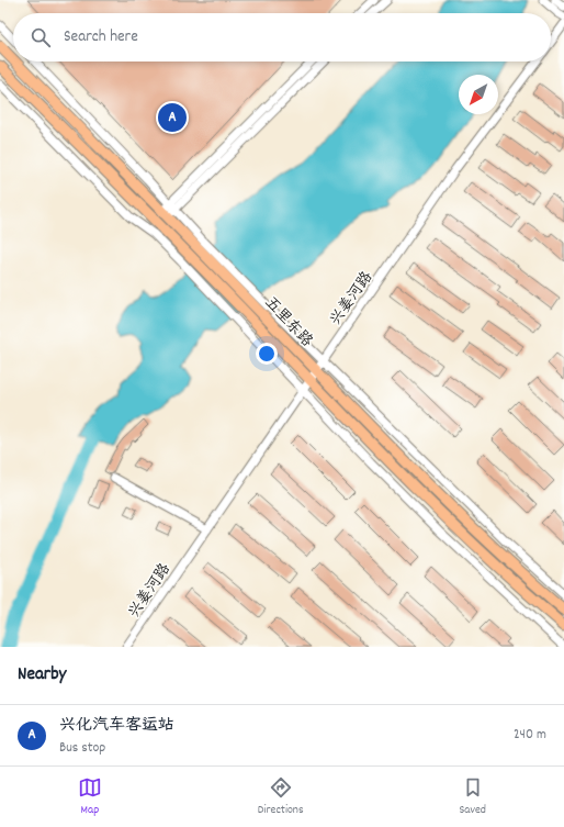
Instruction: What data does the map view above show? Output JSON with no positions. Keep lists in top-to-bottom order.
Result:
{
  "streets": {
    "main road": ["五里东路"],
    "street": ["兴姜河路"]
  },
  "crossings": [
    ["兴姜河路", "五里东路"]
  ],
  "north": "bottom left",
  "page": {
    "search": "Search here",
    "pins": "A",
    "heading": "Nearby",
    "list": [
      {
        "mark": "A",
        "name": "兴化汽车客运站",
        "note": "Bus stop",
        "value": "240 m"
      }
    ],
    "nav": ["Map", "Directions", "Saved"]
  }
}
